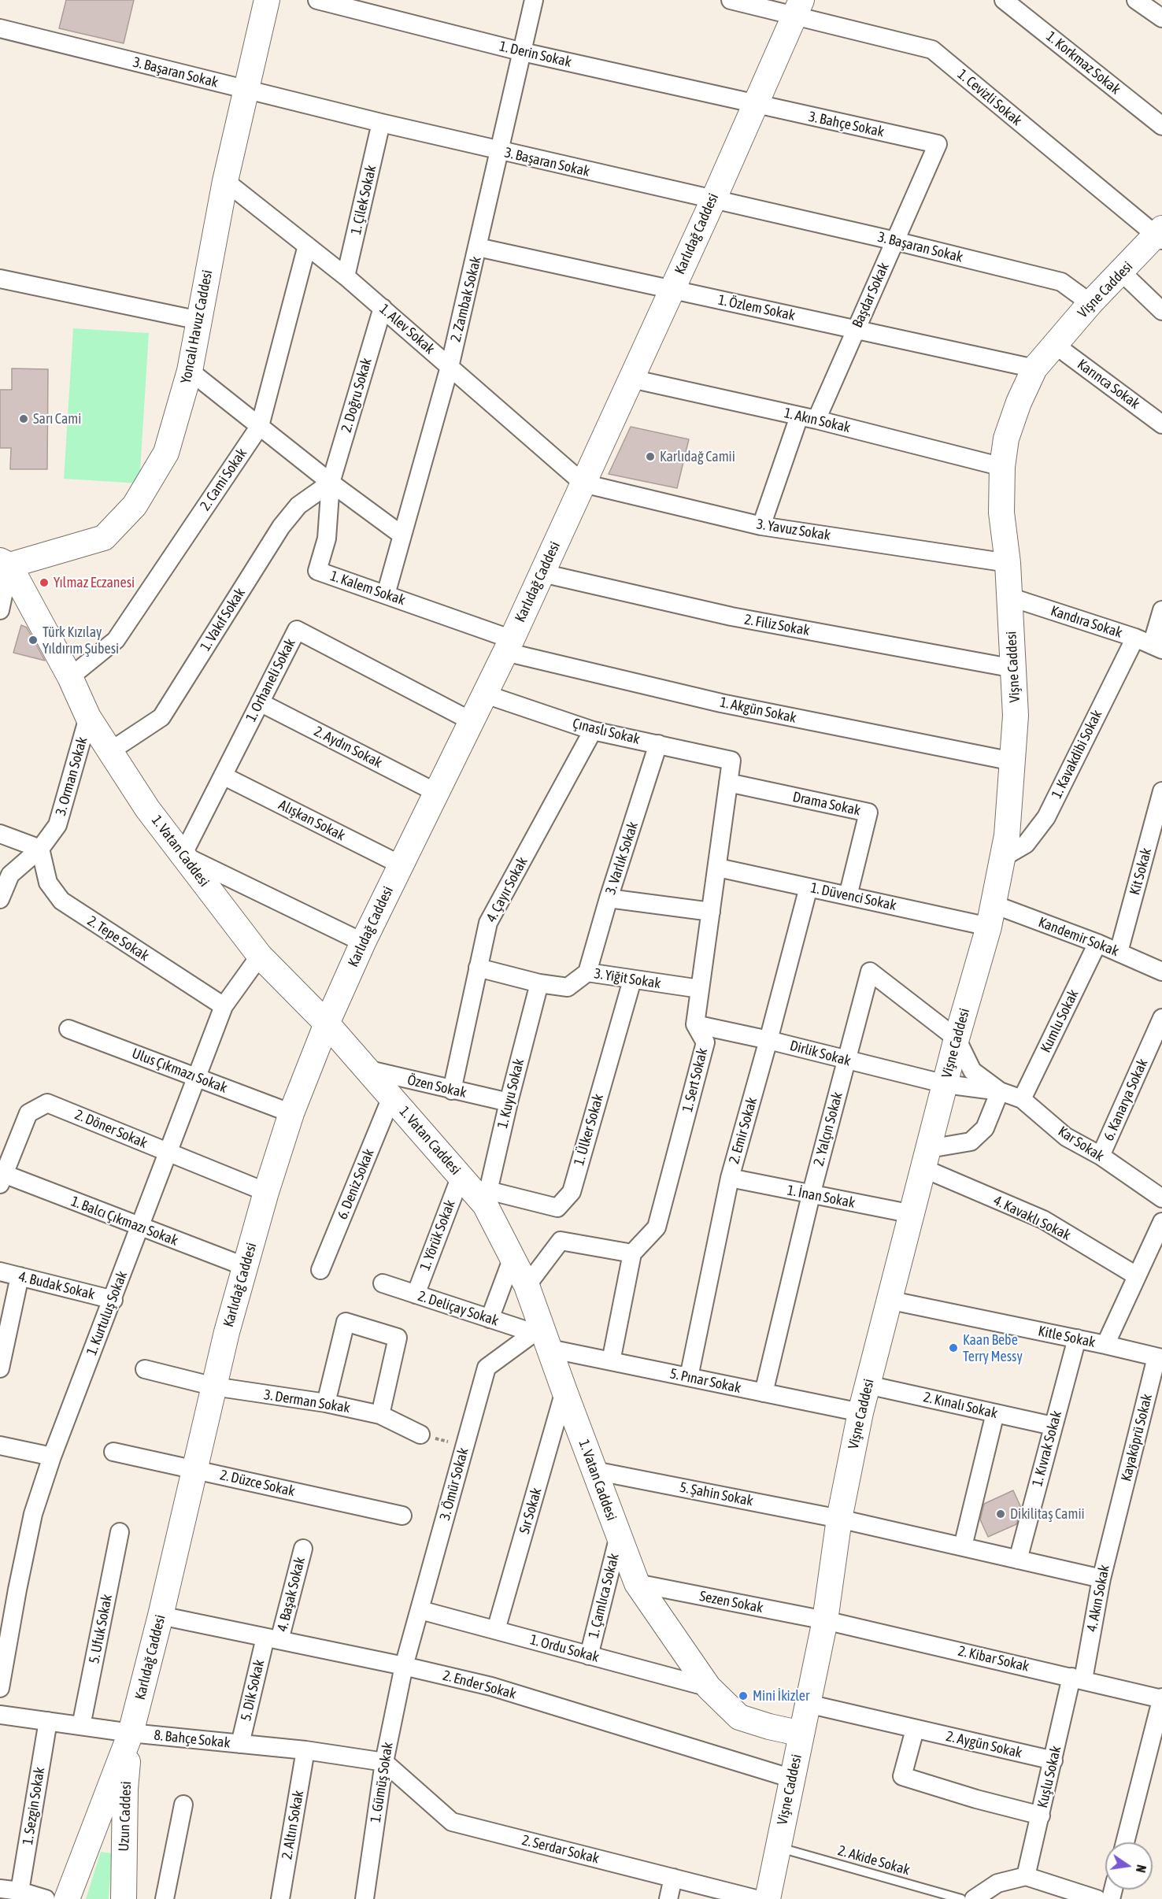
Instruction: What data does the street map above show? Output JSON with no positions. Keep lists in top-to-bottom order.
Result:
{
  "streets": {
    "main road": [
      "Karlıdağ Caddesi",
      "Vişne Caddesi",
      "Yoncalı Havuz Caddesi",
      "1. Vatan Caddesi",
      "Uzun Caddesi"
    ],
    "street": [
      "1. Derin Sokak",
      "1. Korkmaz Sokak",
      "3. Başaran Sokak",
      "1. Cevizli Sokak",
      "3. Bahçe Sokak",
      "1. Çilek Sokak",
      "Başdar Sokak",
      "2. Zambak Sokak",
      "1. Özlem Sokak",
      "1. Alev Sokak",
      "Karınca Sokak",
      "2. Doğru Sokak",
      "1. Akın Sokak",
      "2. Cami Sokak",
      "3. Yavuz Sokak",
      "1. Kalem Sokak",
      "1. Vakıf Sokak",
      "Kandıra Sokak",
      "2. Filiz Sokak",
      "1. Orhaneli Sokak",
      "1. Akgün Sokak",
      "Çınaslı Sokak",
      "2. Aydın Sokak",
      "1. Kavakdibi Sokak",
      "3. Orman Sokak",
      "Drama Sokak",
      "Alışkan Sokak",
      "3. Varlık Sokak",
      "Kit Sokak",
      "4. Çayır Sokak",
      "1. Düvenci Sokak",
      "Kandemir Sokak",
      "2. Tepe Sokak",
      "3. Yiğit Sokak",
      "Kumlu Sokak",
      "Dirlik Sokak",
      "Ulus Çıkmazı Sokak",
      "1. Sert Sokak",
      "Özen Sokak",
      "1. Kuyu Sokak",
      "6. Kanarya Sokak",
      "2. Döner Sokak",
      "2. Yalçın Sokak",
      "1. Ülker Sokak",
      "2. Emir Sokak",
      "Kar Sokak",
      "6. Deniz Sokak",
      "1. İnan Sokak",
      "4. Kavaklı Sokak",
      "1. Balcı Çıkmazı Sokak",
      "1. Yörük Sokak",
      "4. Budak Sokak",
      "2. Deliçay Sokak",
      "1. Kurtuluş Sokak",
      "Kitle Sokak",
      "5. Pınar Sokak",
      "3. Derman Sokak",
      "2. Kınalı Sokak",
      "Kayaköprü Sokak",
      "1. Kıvrak Sokak",
      "2. Düzce Sokak",
      "3. Ömür Sokak",
      "5. Şahin Sokak",
      "Sır Sokak",
      "4. Başak Sokak",
      "1. Çamlıca Sokak",
      "4. Akın Sokak",
      "Sezen Sokak",
      "5. Ufuk Sokak",
      "1. Ordu Sokak",
      "2. Kibar Sokak",
      "2. Ender Sokak",
      "5. Dik Sokak",
      "8. Bahçe Sokak",
      "2. Aygün Sokak",
      "Kuşlu Sokak",
      "1. Gümüş Sokak",
      "1. Sezgin Sokak",
      "2. Altın Sokak",
      "2. Serdar Sokak"
    ],
    "lane": ["2. Akide Sokak"]
  },
  "crossings": [
    ["1. Derin Sokak", "3. Bahçe Sokak"],
    ["1. Derin Sokak", "Karlıdağ Caddesi"],
    ["1. Derin Sokak", "2. Zambak Sokak"],
    ["3. Başaran Sokak", "1. Çilek Sokak"],
    ["3. Başaran Sokak", "Karlıdağ Caddesi"],
    ["3. Başaran Sokak", "Vişne Caddesi"],
    ["3. Başaran Sokak", "Başdar Sokak"],
    ["3. Başaran Sokak", "2. Zambak Sokak"],
    ["3. Başaran Sokak", "Yoncalı Havuz Caddesi"],
    ["1. Cevizli Sokak", "Karlıdağ Caddesi"],
    ["1. Cevizli Sokak", "Vişne Caddesi"],
    ["3. Bahçe Sokak", "Karlıdağ Caddesi"],
    ["3. Bahçe Sokak", "Başdar Sokak"],
    ["1. Çilek Sokak", "1. Alev Sokak"],
    ["Karlıdağ Caddesi", "1. Özlem Sokak"],
    ["Karlıdağ Caddesi", "1. Alev Sokak"],
    ["Karlıdağ Caddesi", "1. Akın Sokak"],
    ["Karlıdağ Caddesi", "3. Yavuz Sokak"],
    ["Karlıdağ Caddesi", "1. Kalem Sokak"],
    ["Karlıdağ Caddesi", "2. Filiz Sokak"],
    ["Karlıdağ Caddesi", "1. Orhaneli Sokak"],
    ["Karlıdağ Caddesi", "1. Akgün Sokak"],
    ["Karlıdağ Caddesi", "Çınaslı Sokak"],
    ["Karlıdağ Caddesi", "2. Aydın Sokak"],
    ["Karlıdağ Caddesi", "Alışkan Sokak"],
    ["Karlıdağ Caddesi", "1. Vatan Caddesi"],
    ["Karlıdağ Caddesi", "Ulus Çıkmazı Sokak"],
    ["Karlıdağ Caddesi", "2. Döner Sokak"],
    ["Karlıdağ Caddesi", "1. Balcı Çıkmazı Sokak"],
    ["Karlıdağ Caddesi", "3. Derman Sokak"],
    ["Karlıdağ Caddesi", "2. Düzce Sokak"],
    ["Karlıdağ Caddesi", "2. Ender Sokak"],
    ["Karlıdağ Caddesi", "8. Bahçe Sokak"],
    ["Karlıdağ Caddesi", "Uzun Caddesi"],
    ["Vişne Caddesi", "1. Özlem Sokak"],
    ["Vişne Caddesi", "Karınca Sokak"],
    ["Vişne Caddesi", "1. Akın Sokak"],
    ["Vişne Caddesi", "3. Yavuz Sokak"],
    ["Vişne Caddesi", "Kandıra Sokak"],
    ["Vişne Caddesi", "2. Filiz Sokak"],
    ["Vişne Caddesi", "1. Akgün Sokak"],
    ["Vişne Caddesi", "1. Kavakdibi Sokak"],
    ["Vişne Caddesi", "1. Vatan Caddesi"],
    ["Vişne Caddesi", "1. Düvenci Sokak"],
    ["Vişne Caddesi", "Kandemir Sokak"],
    ["Vişne Caddesi", "Dirlik Sokak"],
    ["Vişne Caddesi", "2. Yalçın Sokak"],
    ["Vişne Caddesi", "Kar Sokak"],
    ["Vişne Caddesi", "1. İnan Sokak"],
    ["Vişne Caddesi", "4. Kavaklı Sokak"],
    ["Vişne Caddesi", "Kitle Sokak"],
    ["Vişne Caddesi", "5. Pınar Sokak"],
    ["Vişne Caddesi", "2. Kınalı Sokak"],
    ["Vişne Caddesi", "5. Şahin Sokak"],
    ["Vişne Caddesi", "Sezen Sokak"],
    ["Vişne Caddesi", "2. Kibar Sokak"],
    ["Vişne Caddesi", "2. Ender Sokak"],
    ["Vişne Caddesi", "2. Aygün Sokak"],
    ["Vişne Caddesi", "2. Akide Sokak"],
    ["Başdar Sokak", "1. Özlem Sokak"],
    ["Başdar Sokak", "1. Akın Sokak"],
    ["Başdar Sokak", "3. Yavuz Sokak"],
    ["2. Zambak Sokak", "1. Özlem Sokak"],
    ["2. Zambak Sokak", "1. Alev Sokak"],
    ["2. Zambak Sokak", "1. Kalem Sokak"],
    ["Yoncalı Havuz Caddesi", "1. Alev Sokak"],
    ["Yoncalı Havuz Caddesi", "1. Vatan Caddesi"],
    ["1. Alev Sokak", "2. Doğru Sokak"],
    ["1. Alev Sokak", "2. Cami Sokak"],
    ["1. Alev Sokak", "3. Yavuz Sokak"],
    ["2. Doğru Sokak", "1. Kalem Sokak"],
    ["2. Doğru Sokak", "1. Vakıf Sokak"],
    ["2. Cami Sokak", "1. Vatan Caddesi"],
    ["1. Kalem Sokak", "1. Vakıf Sokak"],
    ["1. Kalem Sokak", "1. Akgün Sokak"],
    ["1. Vakıf Sokak", "1. Vatan Caddesi"],
    ["Kandıra Sokak", "1. Kavakdibi Sokak"],
    ["1. Orhaneli Sokak", "2. Aydın Sokak"],
    ["1. Orhaneli Sokak", "Alışkan Sokak"],
    ["1. Orhaneli Sokak", "1. Vatan Caddesi"],
    ["Çınaslı Sokak", "Drama Sokak"],
    ["Çınaslı Sokak", "3. Varlık Sokak"],
    ["Çınaslı Sokak", "4. Çayır Sokak"],
    ["3. Orman Sokak", "1. Vatan Caddesi"],
    ["3. Orman Sokak", "2. Tepe Sokak"],
    ["Drama Sokak", "1. Düvenci Sokak"],
    ["1. Vatan Caddesi", "Özen Sokak"],
    ["1. Vatan Caddesi", "1. Kuyu Sokak"],
    ["1. Vatan Caddesi", "1. Ülker Sokak"],
    ["1. Vatan Caddesi", "6. Deniz Sokak"],
    ["1. Vatan Caddesi", "1. Yörük Sokak"],
    ["1. Vatan Caddesi", "2. Deliçay Sokak"],
    ["1. Vatan Caddesi", "1. Kurtuluş Sokak"],
    ["1. Vatan Caddesi", "5. Pınar Sokak"],
    ["1. Vatan Caddesi", "3. Ömür Sokak"],
    ["1. Vatan Caddesi", "5. Şahin Sokak"],
    ["1. Vatan Caddesi", "Sır Sokak"],
    ["1. Vatan Caddesi", "1. Çamlıca Sokak"],
    ["1. Vatan Caddesi", "Sezen Sokak"],
    ["1. Vatan Caddesi", "1. Ordu Sokak"],
    ["3. Varlık Sokak", "3. Yiğit Sokak"],
    ["Kit Sokak", "Kandemir Sokak"],
    ["4. Çayır Sokak", "3. Yiğit Sokak"],
    ["4. Çayır Sokak", "Özen Sokak"],
    ["1. Düvenci Sokak", "Kandemir Sokak"],
    ["1. Düvenci Sokak", "2. Emir Sokak"],
    ["Kandemir Sokak", "Kumlu Sokak"],
    ["2. Tepe Sokak", "1. Kurtuluş Sokak"],
    ["3. Yiğit Sokak", "1. Kuyu Sokak"],
    ["3. Yiğit Sokak", "1. Ülker Sokak"],
    ["Kumlu Sokak", "Kar Sokak"],
    ["Dirlik Sokak", "1. Sert Sokak"],
    ["Dirlik Sokak", "2. Yalçın Sokak"],
    ["Dirlik Sokak", "2. Emir Sokak"],
    ["Dirlik Sokak", "Kar Sokak"],
    ["Ulus Çıkmazı Sokak", "1. Kurtuluş Sokak"],
    ["Özen Sokak", "1. Kuyu Sokak"],
    ["1. Kuyu Sokak", "1. Ülker Sokak"],
    ["6. Kanarya Sokak", "Kar Sokak"],
    ["2. Döner Sokak", "1. Balcı Çıkmazı Sokak"],
    ["2. Döner Sokak", "1. Kurtuluş Sokak"],
    ["2. Yalçın Sokak", "Kar Sokak"],
    ["2. Yalçın Sokak", "1. İnan Sokak"],
    ["2. Yalçın Sokak", "5. Pınar Sokak"],
    ["2. Emir Sokak", "1. İnan Sokak"],
    ["2. Emir Sokak", "5. Pınar Sokak"],
    ["1. Balcı Çıkmazı Sokak", "1. Kurtuluş Sokak"],
    ["1. Yörük Sokak", "2. Deliçay Sokak"],
    ["4. Budak Sokak", "1. Kurtuluş Sokak"],
    ["2. Deliçay Sokak", "5. Pınar Sokak"],
    ["2. Deliçay Sokak", "3. Ömür Sokak"],
    ["Kitle Sokak", "Kayaköprü Sokak"],
    ["Kitle Sokak", "1. Kıvrak Sokak"],
    ["5. Pınar Sokak", "3. Ömür Sokak"],
    ["2. Kınalı Sokak", "1. Kıvrak Sokak"],
    ["Kayaköprü Sokak", "4. Akın Sokak"],
    ["3. Ömür Sokak", "1. Ordu Sokak"],
    ["3. Ömür Sokak", "2. Ender Sokak"],
    ["3. Ömür Sokak", "1. Gümüş Sokak"],
    ["Sır Sokak", "1. Ordu Sokak"],
    ["4. Başak Sokak", "2. Ender Sokak"],
    ["4. Başak Sokak", "5. Dik Sokak"],
    ["1. Çamlıca Sokak", "1. Ordu Sokak"],
    ["4. Akın Sokak", "2. Kibar Sokak"],
    ["4. Akın Sokak", "Kuşlu Sokak"],
    ["Sezen Sokak", "2. Kibar Sokak"],
    ["5. Ufuk Sokak", "8. Bahçe Sokak"],
    ["2. Kibar Sokak", "Kuşlu Sokak"],
    ["2. Ender Sokak", "5. Dik Sokak"],
    ["2. Ender Sokak", "1. Gümüş Sokak"],
    ["5. Dik Sokak", "8. Bahçe Sokak"],
    ["8. Bahçe Sokak", "1. Gümüş Sokak"],
    ["8. Bahçe Sokak", "1. Sezgin Sokak"],
    ["8. Bahçe Sokak", "Uzun Caddesi"],
    ["8. Bahçe Sokak", "2. Altın Sokak"],
    ["8. Bahçe Sokak", "2. Serdar Sokak"],
    ["2. Aygün Sokak", "Kuşlu Sokak"],
    ["1. Gümüş Sokak", "2. Serdar Sokak"]
  ],
  "places": [
    "Sarı Cami",
    "Karlıdağ Camii",
    "Yılmaz Eczanesi",
    "Türk Kızılay Yıldırım Şubesi",
    "Kaan Bebe Terry Messy",
    "Dikilitaş Camii",
    "Mini İkizler"
  ],
  "north": "right"
}
